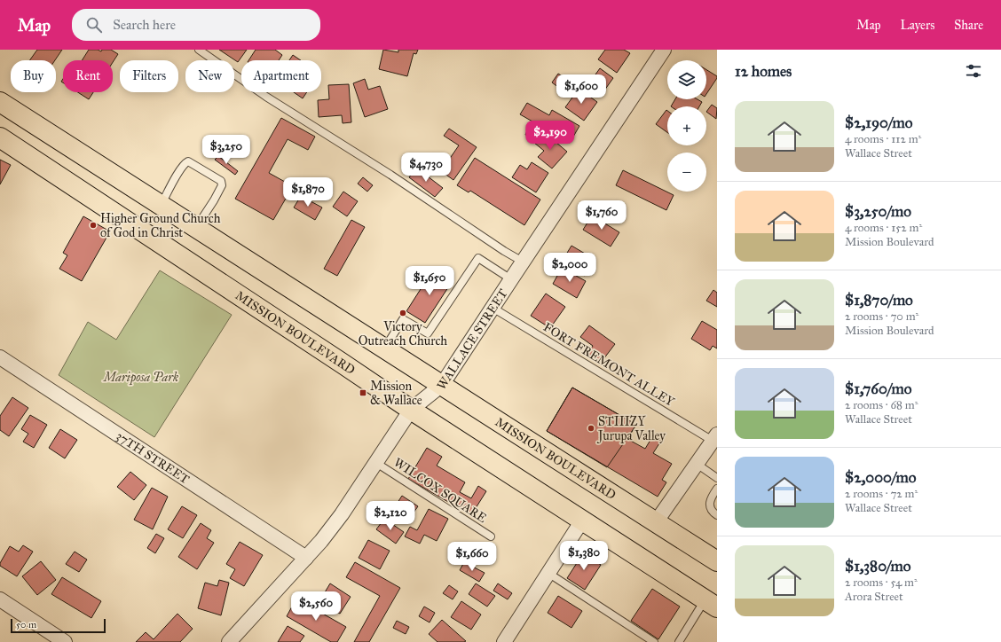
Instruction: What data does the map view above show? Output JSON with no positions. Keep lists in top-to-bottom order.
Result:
{
  "streets": {
    "main road": ["MISSION BOULEVARD"],
    "street": ["WALLACE STREET", "37TH STREET"],
    "lane": ["FORT FREMONT ALLEY", "WILCOX SQUARE"]
  },
  "crossings": [
    ["MISSION BOULEVARD", "WALLACE STREET"],
    ["WALLACE STREET", "FORT FREMONT ALLEY"],
    ["WALLACE STREET", "37TH STREET"],
    ["WALLACE STREET", "WILCOX SQUARE"]
  ],
  "parks": ["Mariposa Park"],
  "places": {
    "other": ["Higher Ground Church of God in Christ", "Victory Outreach Church", "STIIIZY Jurupa Valley"],
    "transit": ["Mission & Wallace"]
  },
  "scale_bar": "50 m",
  "page": {
    "header": "Map",
    "search": "Search here",
    "nav": ["Map", "Layers", "Share"],
    "heading": "12 homes",
    "map_buttons": ["+", "−"],
    "chip": [
      "Buy",
      "Rent",
      "Filters",
      "New",
      "Apartment"
    ],
    "price": [
      "$1,600",
      "$2,190",
      "$3,250",
      "$4,730",
      "$1,870",
      "$1,760",
      "$2,000",
      "$1,650",
      "$2,120",
      "$1,380",
      "$1,660",
      "$2,560"
    ],
    "list": [
      {
        "name": "$2,190/mo",
        "note": "4 rooms · 112 m² · Wallace Street"
      },
      {
        "name": "$3,250/mo",
        "note": "4 rooms · 152 m² · Mission Boulevard"
      },
      {
        "name": "$1,870/mo",
        "note": "2 rooms · 70 m² · Mission Boulevard"
      },
      {
        "name": "$1,760/mo",
        "note": "2 rooms · 68 m² · Wallace Street"
      },
      {
        "name": "$2,000/mo",
        "note": "2 rooms · 72 m² · Wallace Street"
      },
      {
        "name": "$1,380/mo",
        "note": "2 rooms · 54 m² · Arora Street"
      }
    ],
    "scale": "50 m"
  }
}
